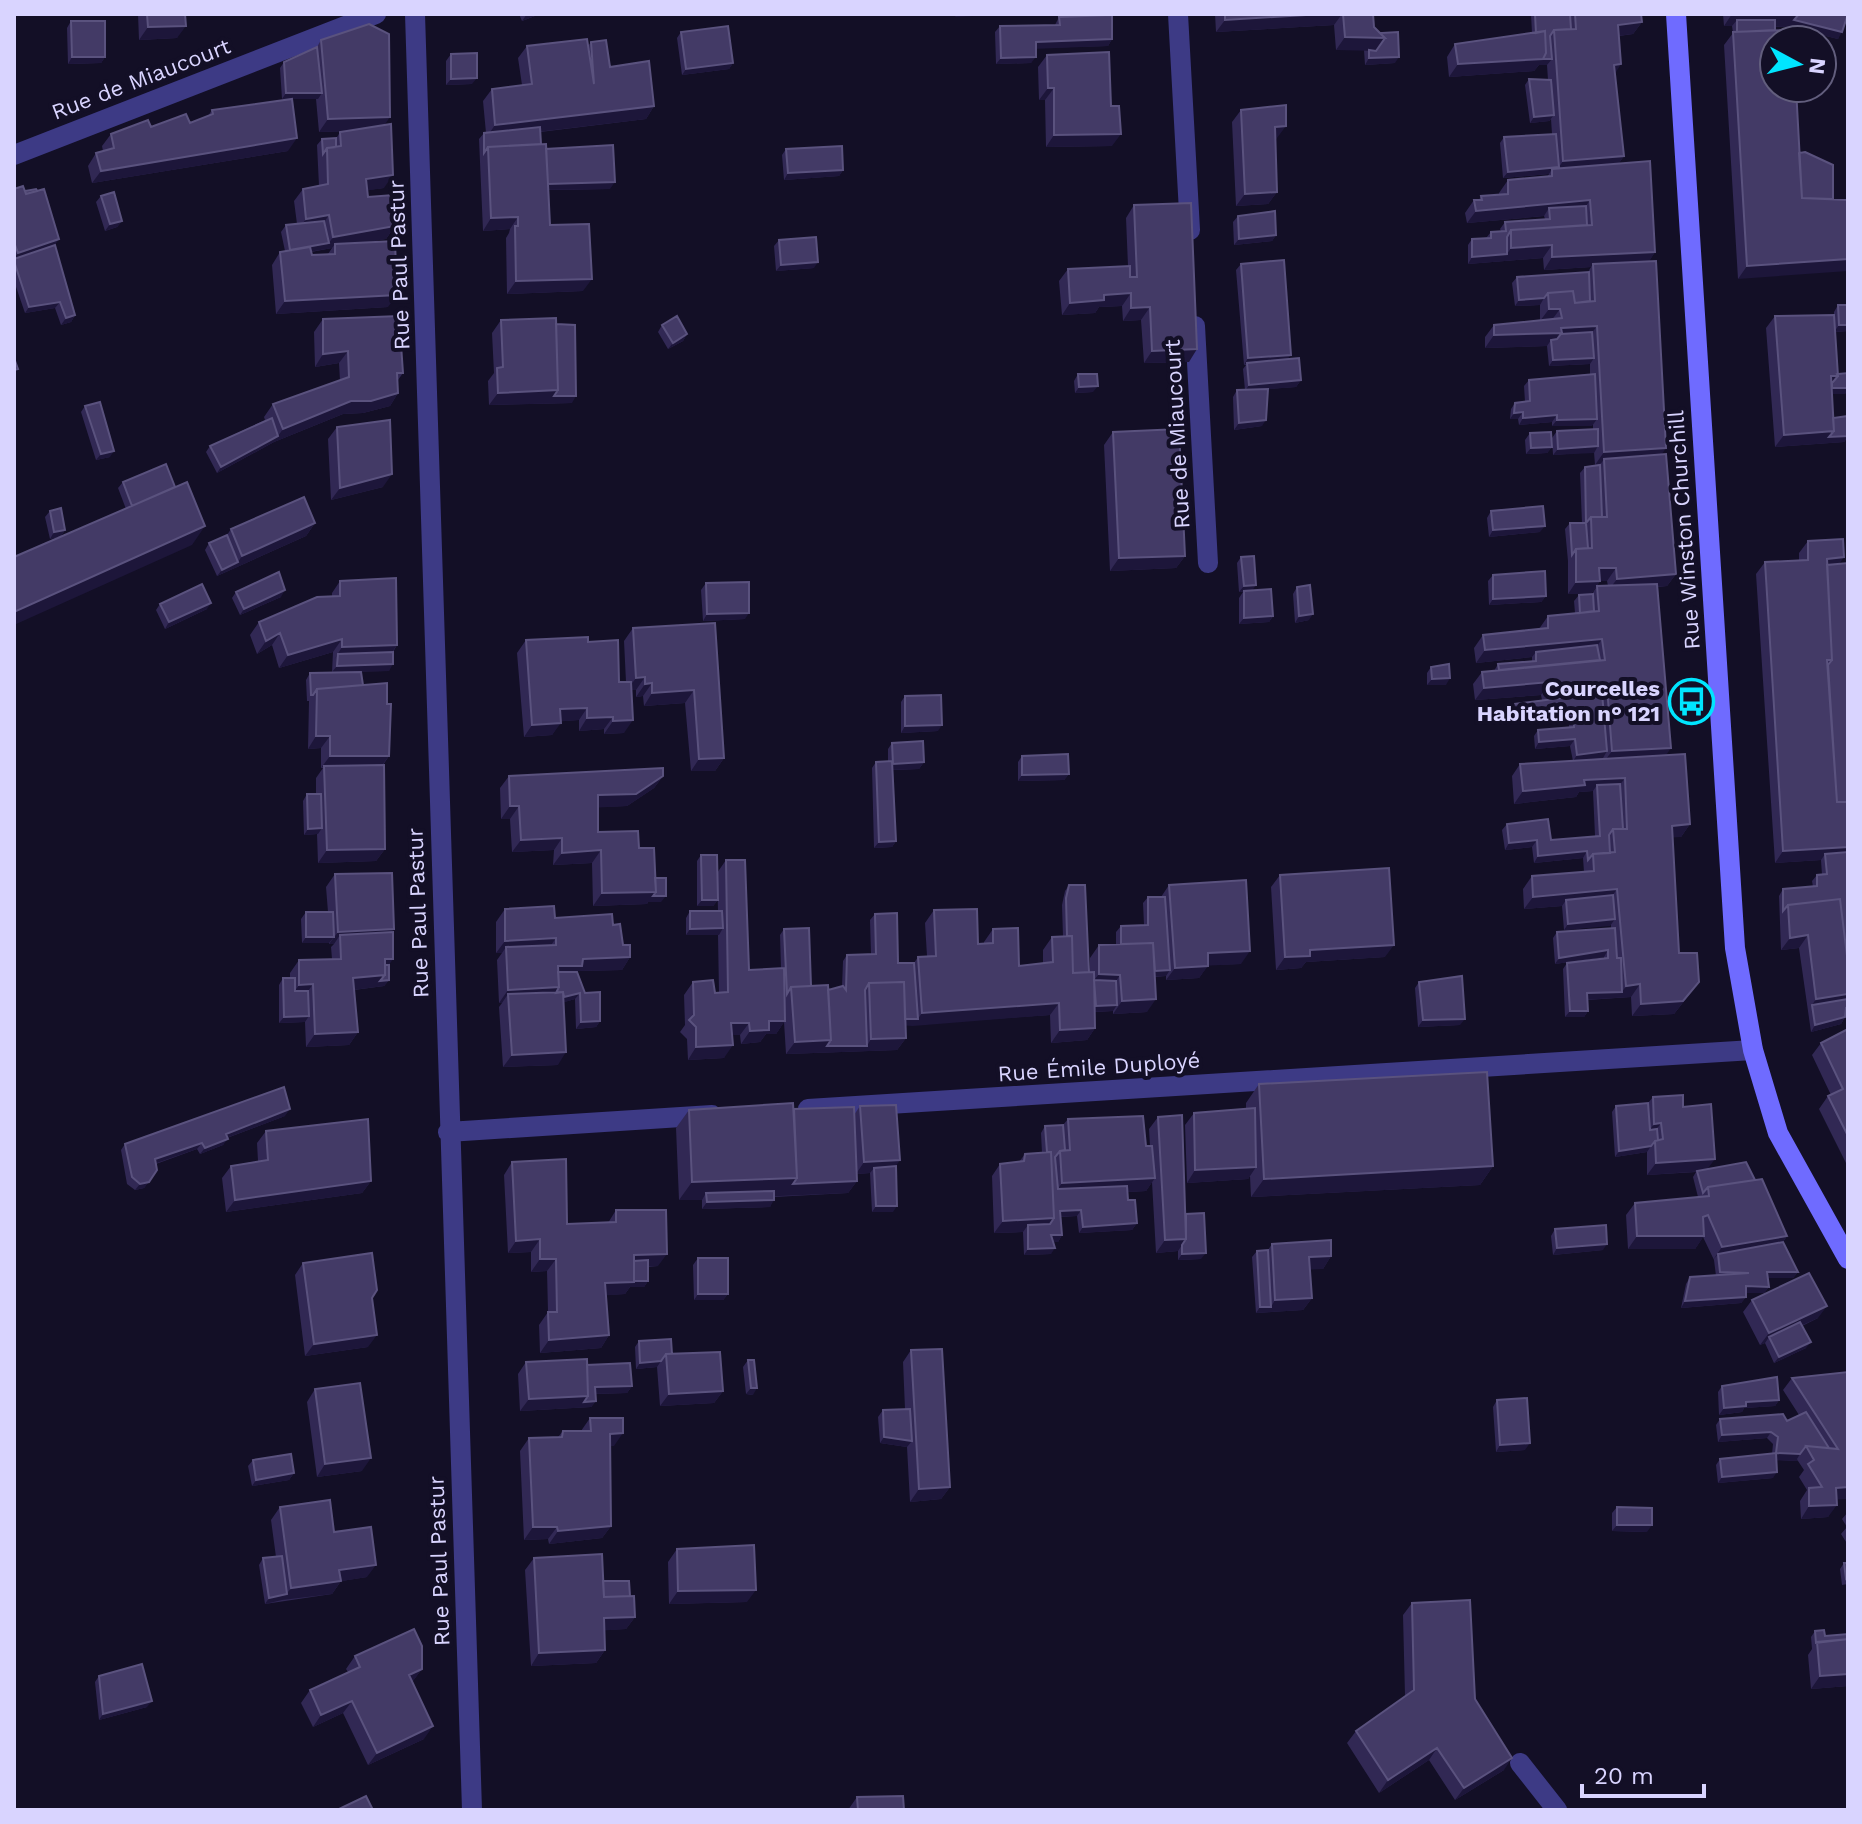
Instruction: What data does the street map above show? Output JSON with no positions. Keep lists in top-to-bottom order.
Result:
{
  "streets": {
    "main road": ["Rue Winston Churchill"],
    "street": ["Rue de Miaucourt", "Rue Paul Pastur", "Rue Émile Duployé"]
  },
  "crossings": [
    ["Rue Winston Churchill", "Rue Émile Duployé"]
  ],
  "places": {
    "bus stop": ["Courcelles Habitation n° 121"]
  },
  "scale_bar": "20 m",
  "north": "right"
}
